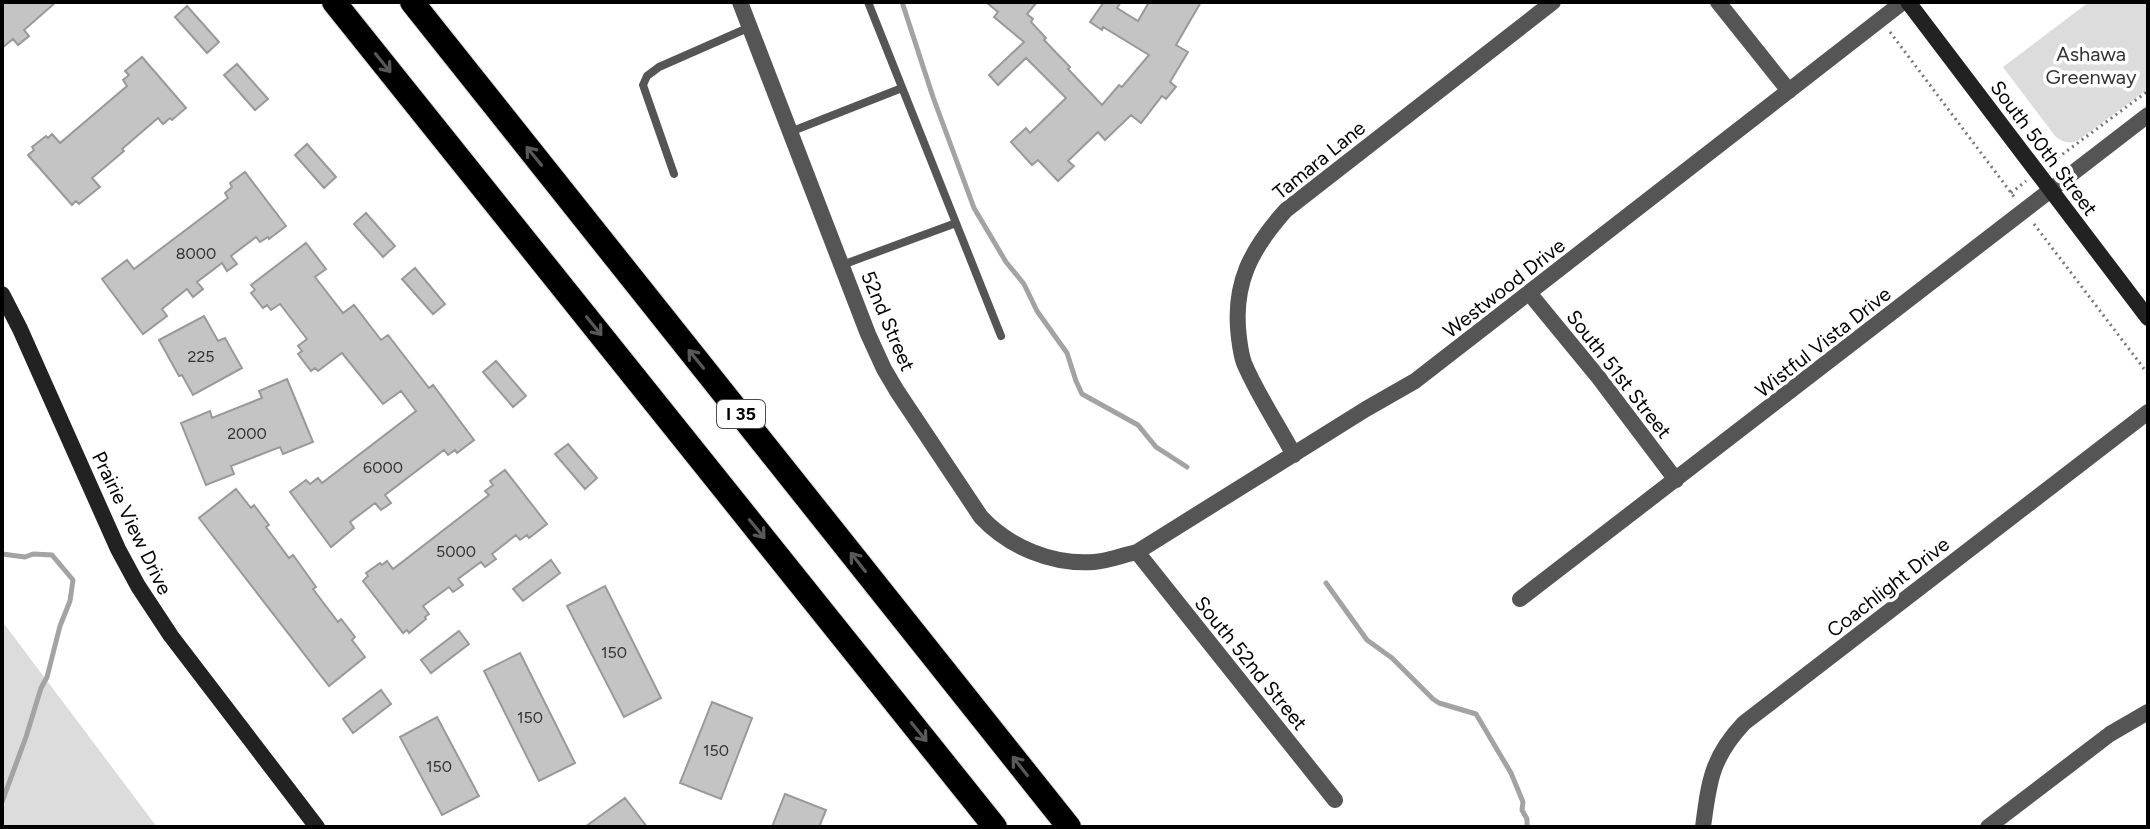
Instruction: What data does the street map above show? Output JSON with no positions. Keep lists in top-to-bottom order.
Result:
{
  "streets": {
    "highway": ["I 35"],
    "street": [
      "South 50th Street",
      "Tamara Lane",
      "Westwood Drive",
      "52nd Street",
      "Wistful Vista Drive",
      "South 51st Street",
      "Prairie View Drive",
      "Coachlight Drive",
      "South 52nd Street"
    ]
  },
  "crossings": [
    ["South 50th Street", "Westwood Drive"],
    ["South 50th Street", "Wistful Vista Drive"],
    ["Tamara Lane", "Westwood Drive"],
    ["Westwood Drive", "52nd Street"],
    ["Westwood Drive", "South 51st Street"],
    ["Westwood Drive", "South 52nd Street"],
    ["Wistful Vista Drive", "South 51st Street"]
  ],
  "parks": ["Ashawa Greenway"],
  "house_numbers": [
    "8000",
    "225",
    "2000",
    "6000",
    "5000",
    "150",
    "150",
    "150",
    "150"
  ]
}
